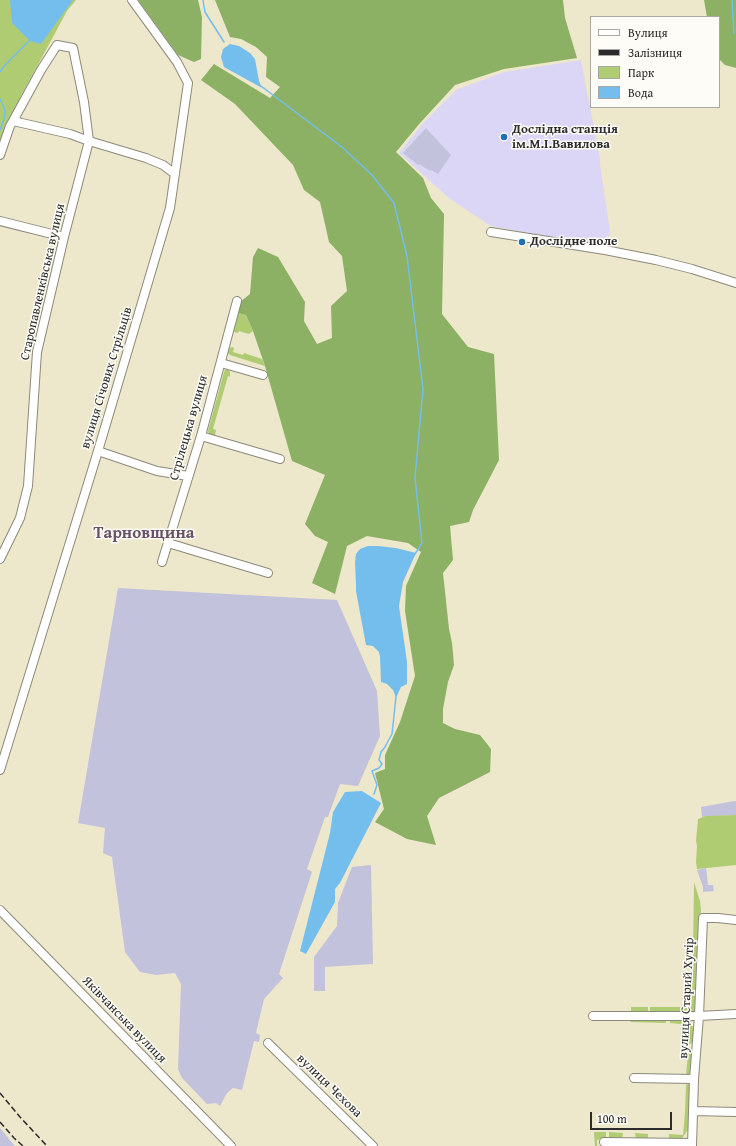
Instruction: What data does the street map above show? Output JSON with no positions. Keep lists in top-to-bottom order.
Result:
{
  "streets": {
    "street": [
      "Старопавленківська вулиця",
      "вулиця Січових Стрільців",
      "Стрілецька вулиця",
      "вулиця Старий Хутір",
      "Яківчанська вулиця",
      "вулиця Чехова"
    ]
  },
  "districts": ["Тарновщина"],
  "places": ["Дослідна станція ім.М.І.Вавилова", "Дослідне поле"],
  "legend": [
    "Вулиця",
    "Залізниця",
    "Парк",
    "Вода"
  ],
  "scale_bar": "100 m"
}
